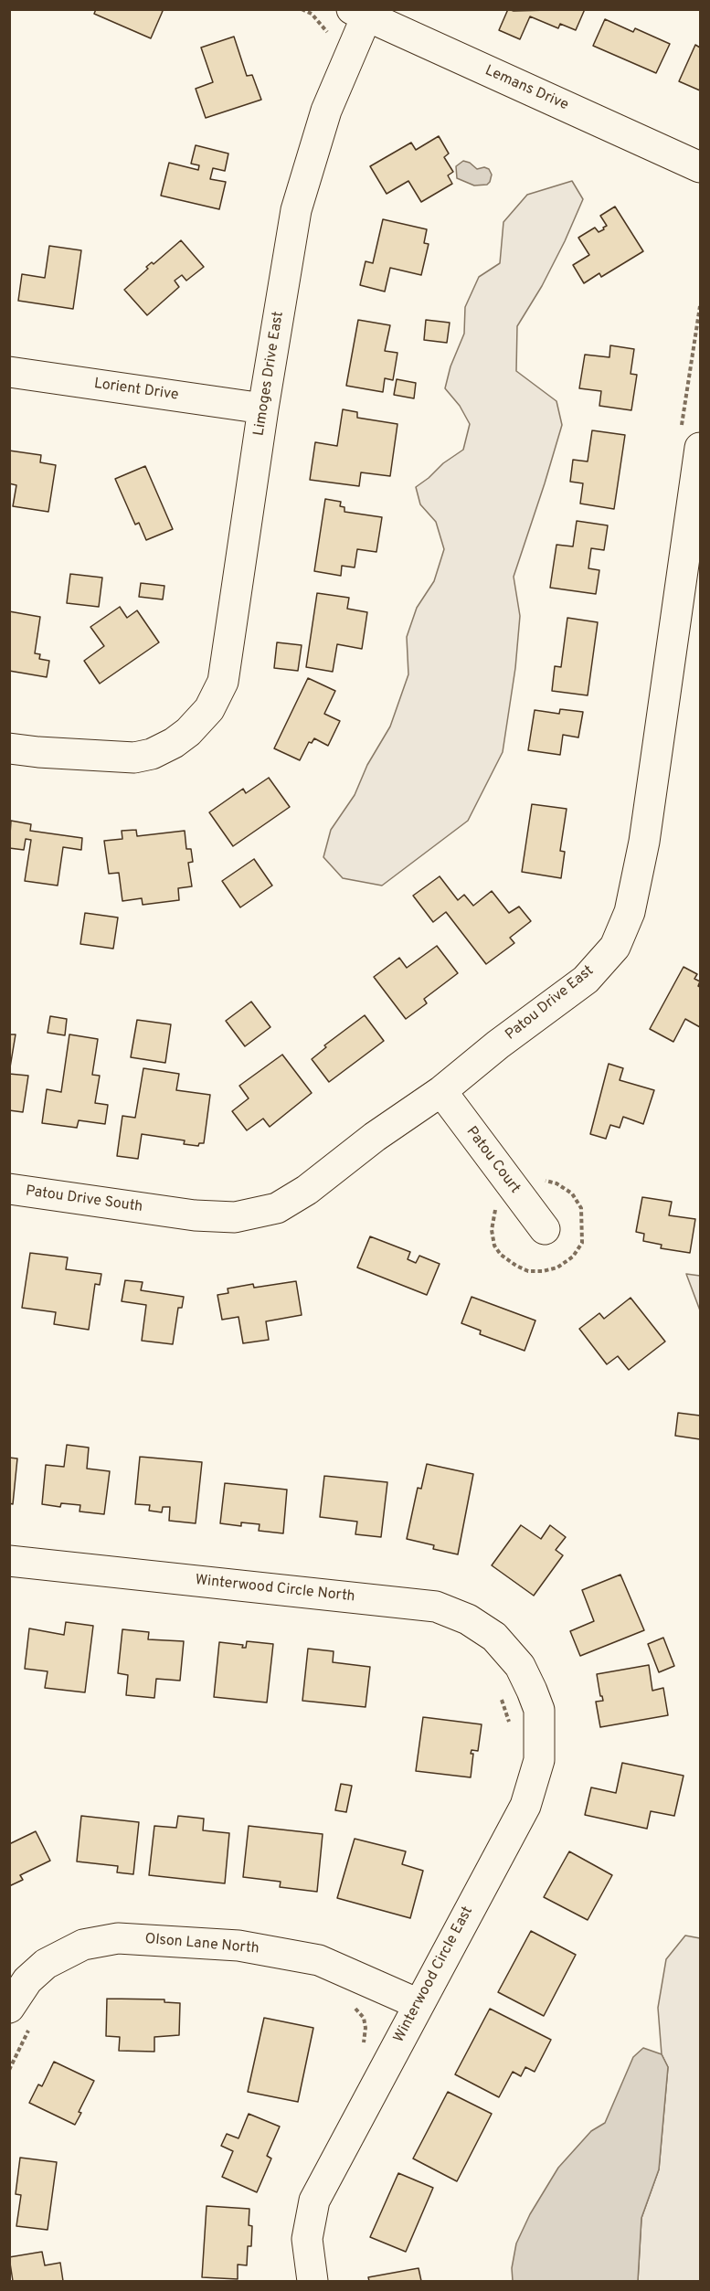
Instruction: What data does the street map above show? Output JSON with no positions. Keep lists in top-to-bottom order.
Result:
{
  "streets": {
    "street": [
      "Lemans Drive",
      "Limoges Drive East",
      "Lorient Drive",
      "Patou Drive East",
      "Patou Court",
      "Patou Drive South",
      "Winterwood Circle North",
      "Olson Lane North",
      "Winterwood Circle East"
    ]
  },
  "crossings": [
    ["Lemans Drive", "Limoges Drive East"],
    ["Limoges Drive East", "Lorient Drive"],
    ["Patou Drive East", "Patou Court"],
    ["Patou Drive East", "Patou Drive South"],
    ["Winterwood Circle North", "Winterwood Circle East"],
    ["Olson Lane North", "Winterwood Circle East"]
  ]
}
